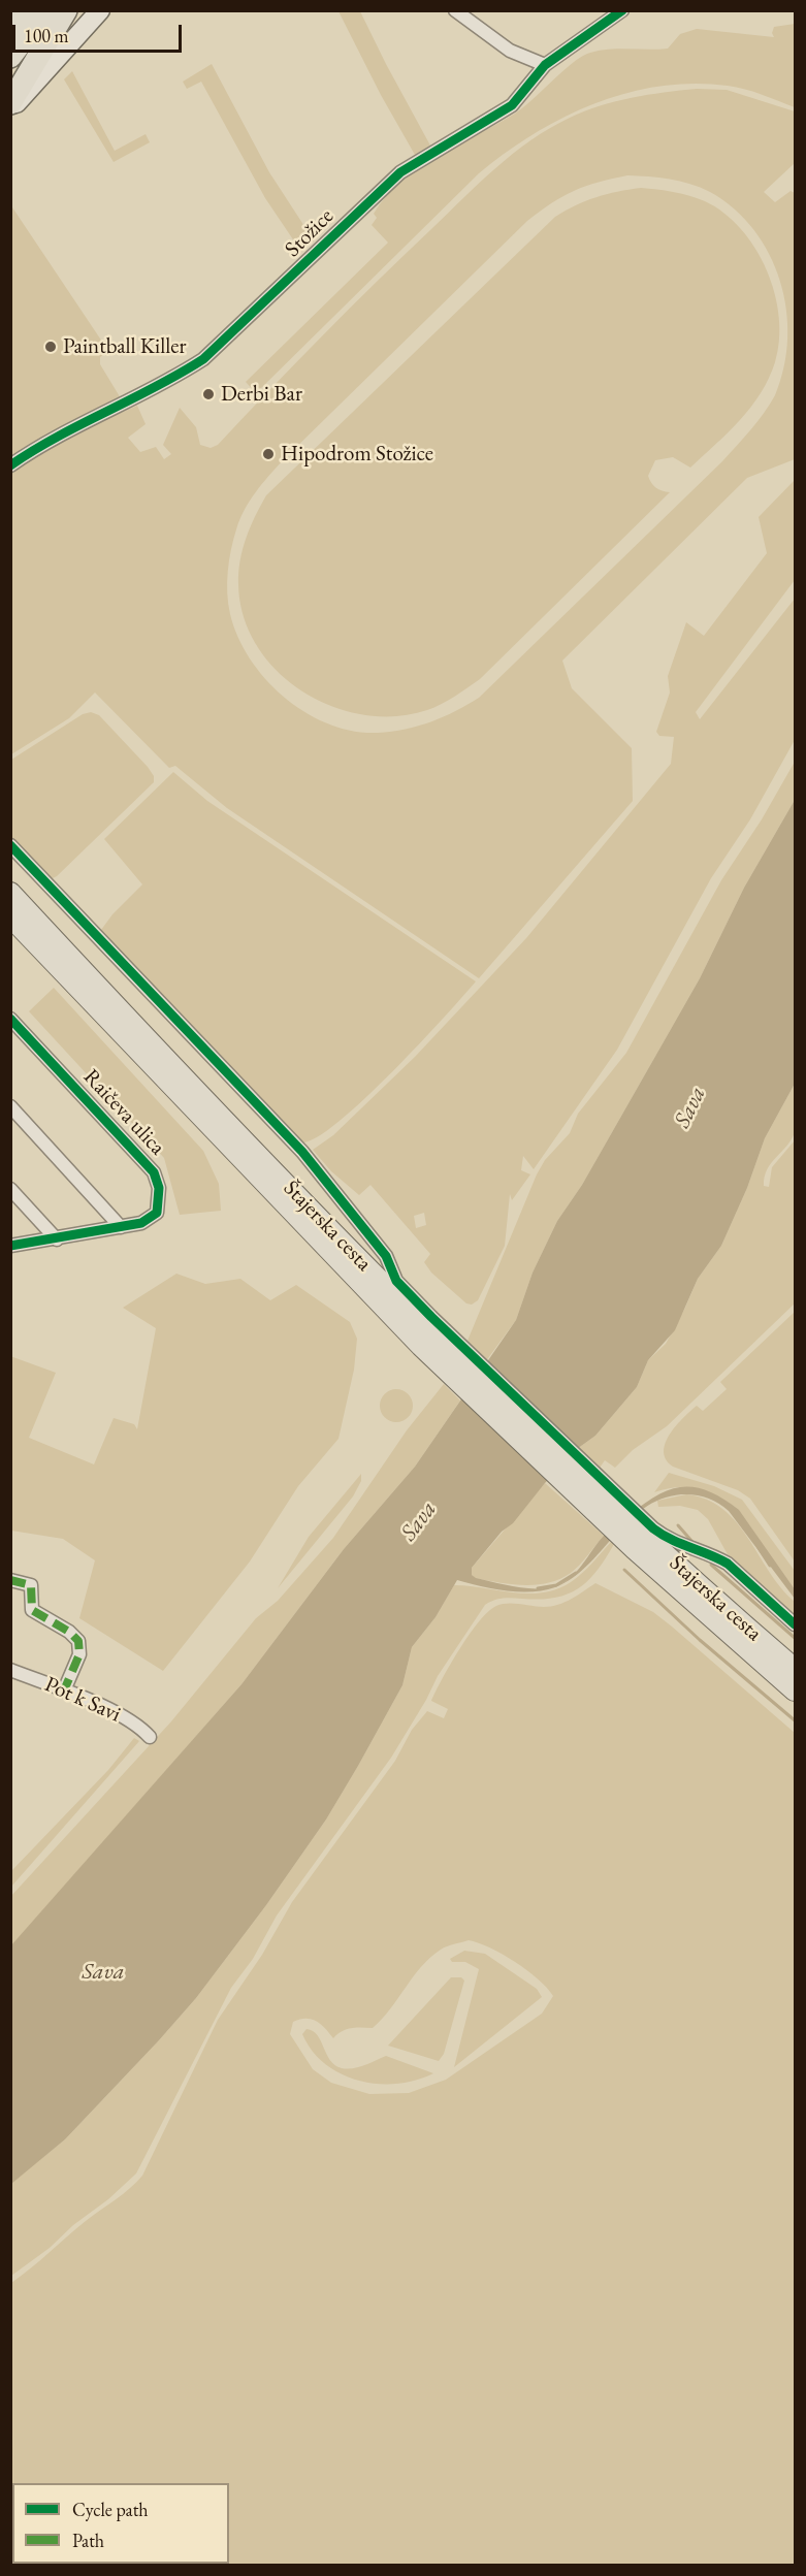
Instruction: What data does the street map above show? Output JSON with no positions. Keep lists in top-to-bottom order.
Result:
{
  "streets": {
    "main road": ["Štajerska cesta"],
    "street": ["Stožice", "Raičeva ulica", "Pot k Savi"]
  },
  "water": ["Sava"],
  "places": ["Paintball Killer", "Derbi Bar", "Hipodrom Stožice"],
  "legend": ["Cycle path", "Path"],
  "scale_bar": "100 m"
}
